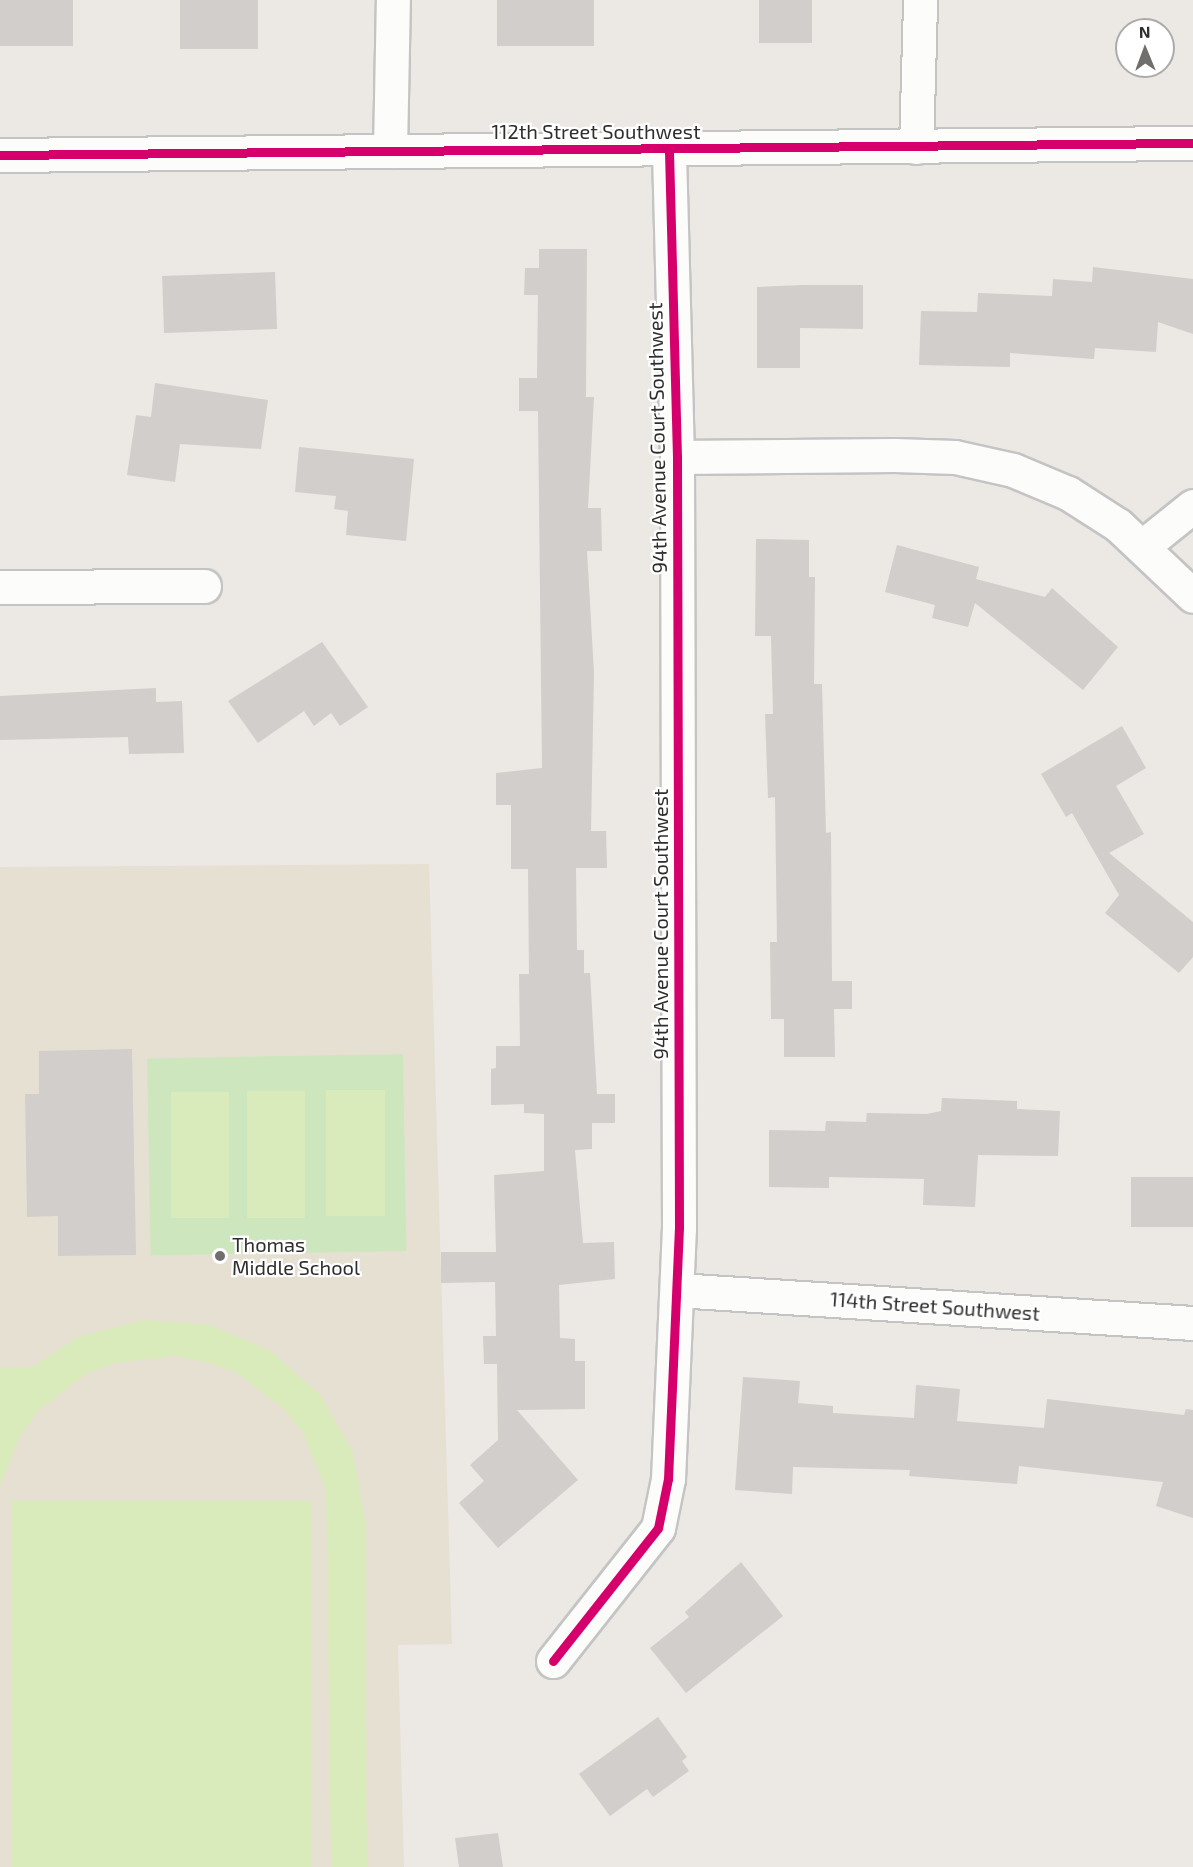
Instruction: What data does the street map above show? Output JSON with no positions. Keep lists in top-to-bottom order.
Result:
{
  "streets": {
    "street": ["112th Street Southwest", "94th Avenue Court Southwest", "114th Street Southwest"]
  },
  "crossings": [
    ["112th Street Southwest", "94th Avenue Court Southwest"],
    ["94th Avenue Court Southwest", "114th Street Southwest"]
  ],
  "places": ["Thomas Middle School"],
  "north": "top"
}
